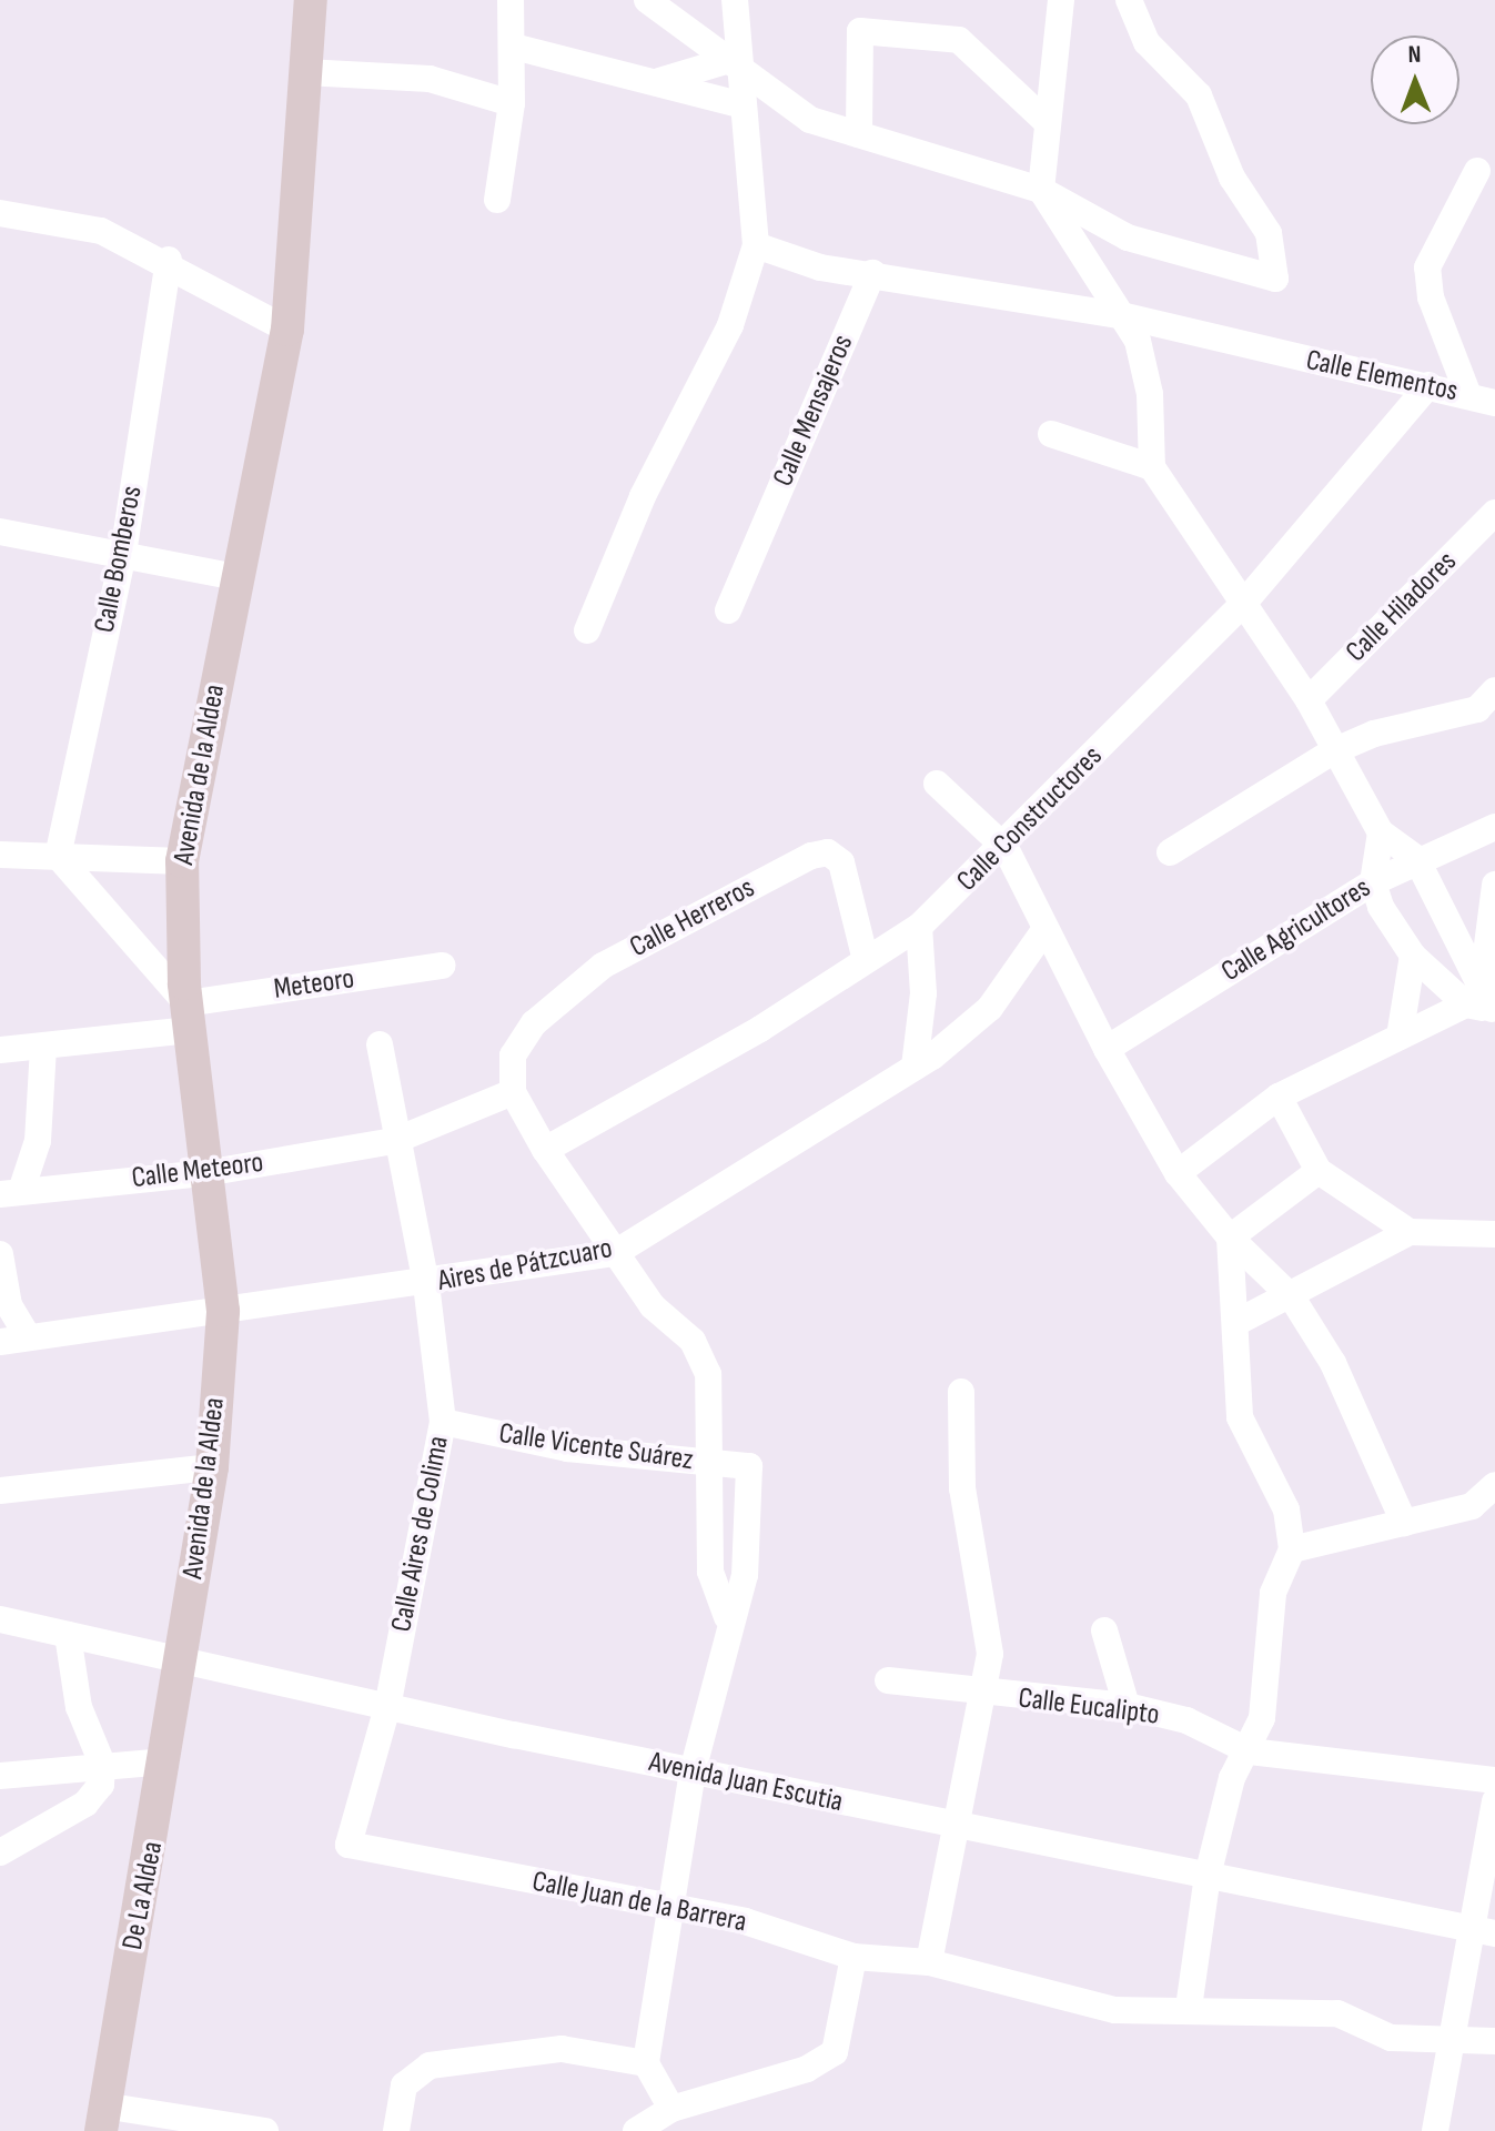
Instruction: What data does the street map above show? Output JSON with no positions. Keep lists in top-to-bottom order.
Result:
{
  "streets": {
    "main road": ["Avenida de la Aldea", "De La Aldea"],
    "street": [
      "Calle Elementos",
      "Calle Mensajeros",
      "Calle Bomberos",
      "Calle Hiladores",
      "Calle Constructores",
      "Calle Herreros",
      "Calle Agricultores",
      "Meteoro",
      "Calle Meteoro",
      "Aires de Pátzcuaro",
      "Calle Vicente Suárez",
      "Calle Aires de Colima",
      "Calle Eucalipto",
      "Avenida Juan Escutia",
      "Calle Juan de la Barrera"
    ]
  },
  "crossings": [
    ["Calle Elementos", "Calle Mensajeros"],
    ["Calle Elementos", "Calle Constructores"],
    ["Avenida de la Aldea", "Meteoro"],
    ["Avenida de la Aldea", "Calle Meteoro"],
    ["Avenida de la Aldea", "Aires de Pátzcuaro"],
    ["Avenida de la Aldea", "Avenida Juan Escutia"],
    ["Avenida de la Aldea", "De La Aldea"],
    ["Calle Constructores", "Calle Herreros"],
    ["Calle Herreros", "Calle Meteoro"],
    ["Calle Meteoro", "Calle Aires de Colima"],
    ["Aires de Pátzcuaro", "Calle Aires de Colima"],
    ["Calle Vicente Suárez", "Calle Aires de Colima"],
    ["Calle Aires de Colima", "Avenida Juan Escutia"],
    ["Calle Aires de Colima", "Calle Juan de la Barrera"],
    ["Avenida Juan Escutia", "De La Aldea"]
  ],
  "north": "top"
}
